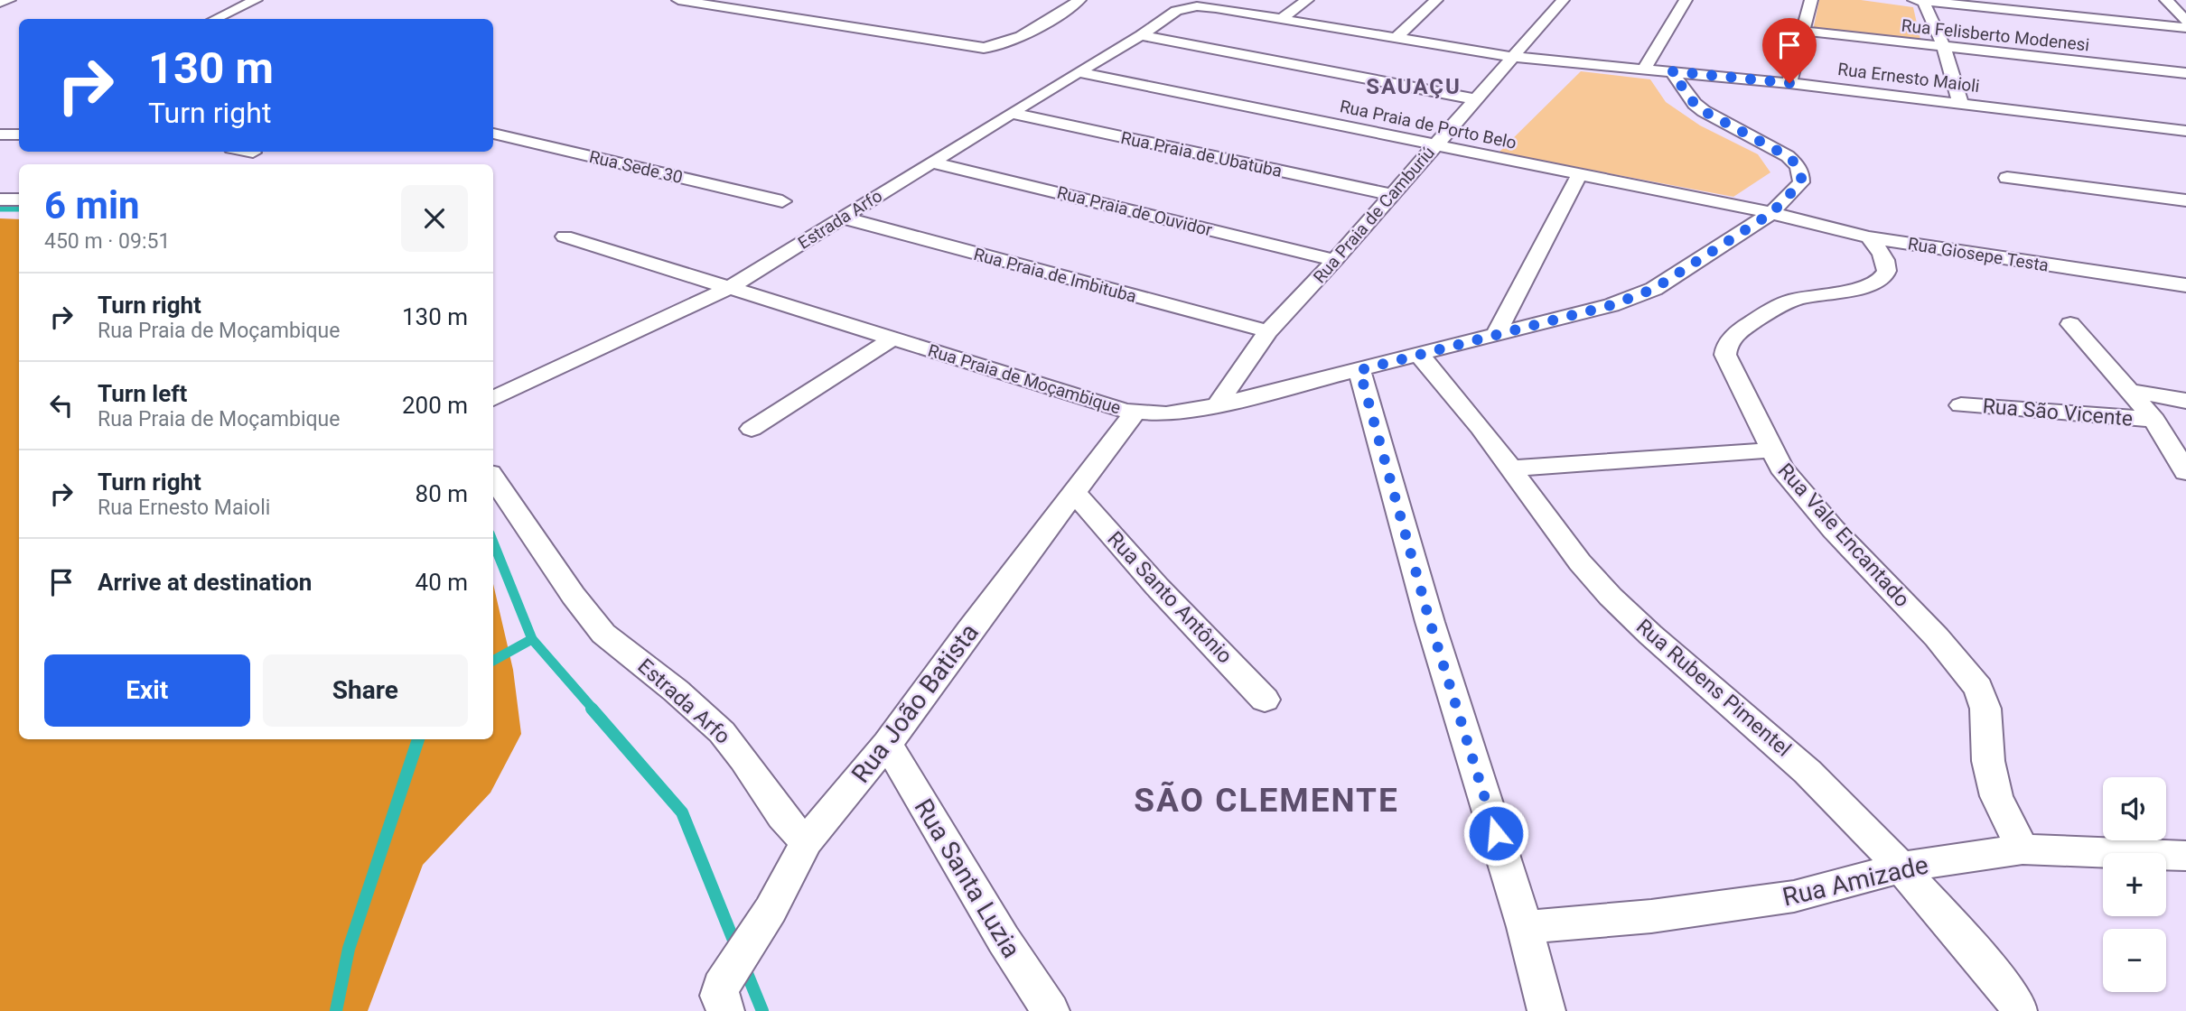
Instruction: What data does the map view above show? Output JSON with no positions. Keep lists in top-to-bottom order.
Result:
{
  "streets": {
    "street": [
      "Rua Felisberto Modenesi",
      "Rua Ernesto Maioli",
      "Rua Praia de Porto Belo",
      "Rua Praia de Ubatuba",
      "Rua Sede 30",
      "Rua Praia de Ouvidor",
      "Rua Praia de Camburiú",
      "Estrada Arfo",
      "Rua Giosepe Testa",
      "Rua Praia de Imbituba",
      "Rua Praia de Moçambique",
      "Rua São Vicente",
      "Rua Vale Encantado",
      "Rua Santo Antônio",
      "Rua Rubens Pimentel",
      "Rua João Batista",
      "Rua Santa Luzia",
      "Rua Amizade"
    ]
  },
  "crossings": [
    ["Rua Ernesto Maioli", "Rua Praia de Camburiú"],
    ["Rua Ernesto Maioli", "Estrada Arfo"],
    ["Rua Ernesto Maioli", "Rua Praia de Moçambique"],
    ["Rua Praia de Porto Belo", "Rua Praia de Camburiú"],
    ["Rua Praia de Porto Belo", "Estrada Arfo"],
    ["Rua Praia de Porto Belo", "Rua Giosepe Testa"],
    ["Rua Praia de Porto Belo", "Rua Praia de Moçambique"],
    ["Rua Praia de Ubatuba", "Rua Praia de Camburiú"],
    ["Rua Praia de Ubatuba", "Estrada Arfo"],
    ["Rua Praia de Ouvidor", "Rua Praia de Camburiú"],
    ["Rua Praia de Ouvidor", "Estrada Arfo"],
    ["Rua Praia de Camburiú", "Rua Praia de Imbituba"],
    ["Rua Praia de Camburiú", "Rua Praia de Moçambique"],
    ["Estrada Arfo", "Rua Praia de Imbituba"],
    ["Estrada Arfo", "Rua Praia de Moçambique"],
    ["Estrada Arfo", "Rua João Batista"],
    ["Rua Giosepe Testa", "Rua Praia de Moçambique"],
    ["Rua Giosepe Testa", "Rua Vale Encantado"],
    ["Rua Praia de Moçambique", "Rua Rubens Pimentel"],
    ["Rua Praia de Moçambique", "Rua João Batista"],
    ["Rua Vale Encantado", "Rua Amizade"],
    ["Rua Santo Antônio", "Rua João Batista"],
    ["Rua Rubens Pimentel", "Rua Amizade"],
    ["Rua João Batista", "Rua Santa Luzia"]
  ],
  "districts": ["SAUAÇU", "SÃO CLEMENTE"],
  "page": {
    "turn": ["130 m", "Turn right"],
    "heading": ["6 min", "450 m · 09:51"],
    "list": [
      {
        "name": "Turn right",
        "note": "Rua Praia de Moçambique",
        "value": "130 m"
      },
      {
        "name": "Turn left",
        "note": "Rua Praia de Moçambique",
        "value": "200 m"
      },
      {
        "name": "Turn right",
        "note": "Rua Ernesto Maioli",
        "value": "80 m"
      },
      {
        "name": "Arrive at destination",
        "value": "40 m"
      }
    ],
    "buttons": ["Exit", "Share"],
    "map_buttons": ["+", "−"]
  }
}
